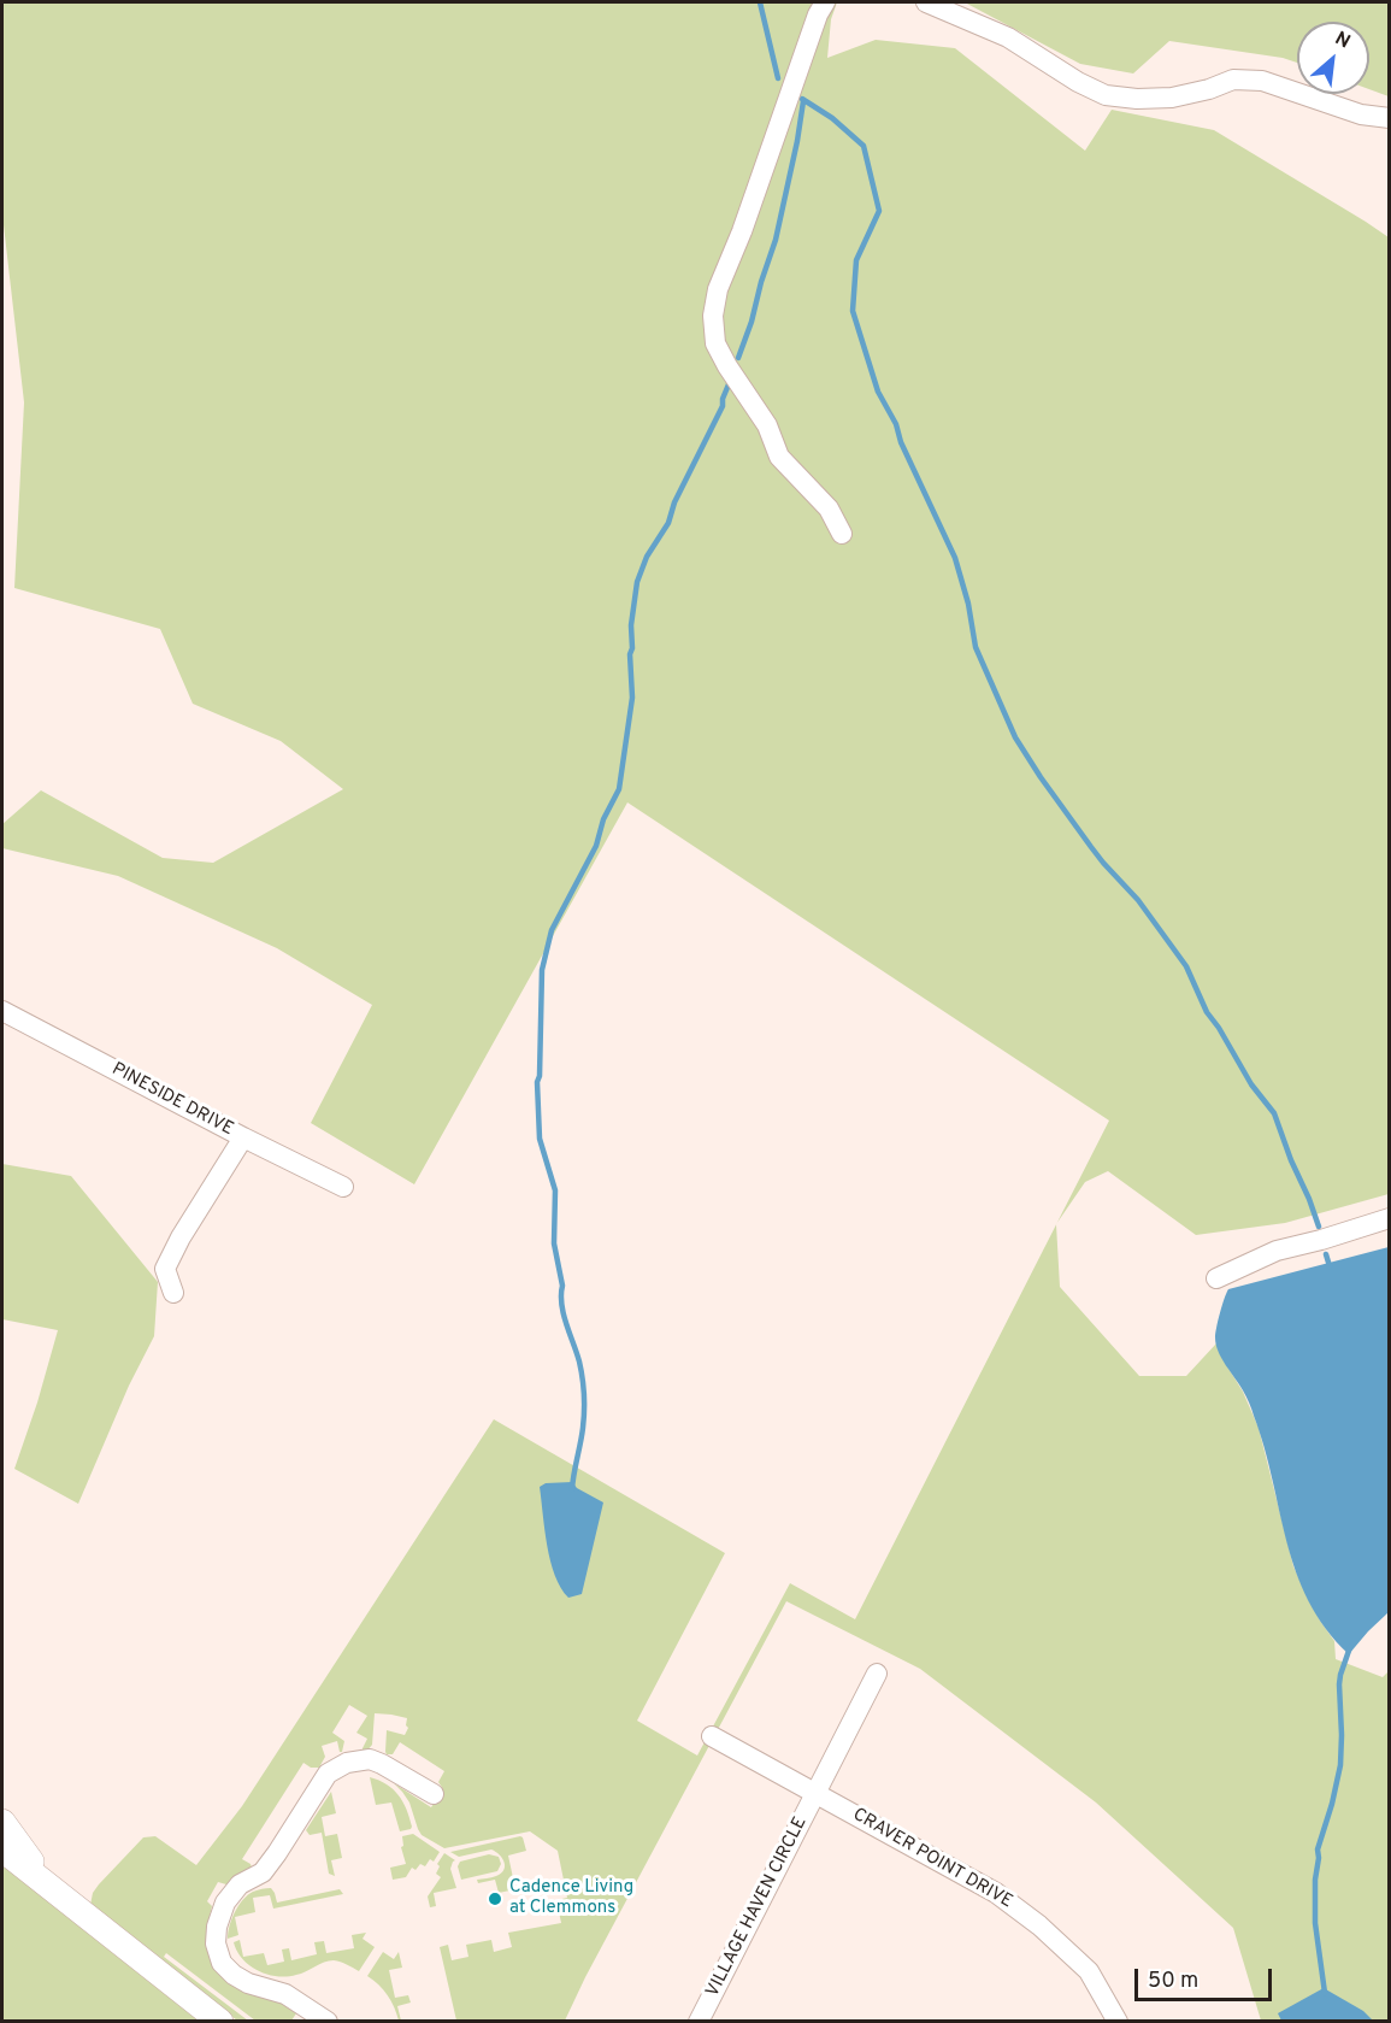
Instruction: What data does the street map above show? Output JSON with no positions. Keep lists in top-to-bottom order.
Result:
{
  "streets": {
    "street": ["PINESIDE DRIVE", "CRAVER POINT DRIVE", "VILLAGE HAVEN CIRCLE"]
  },
  "crossings": [
    ["CRAVER POINT DRIVE", "VILLAGE HAVEN CIRCLE"]
  ],
  "places": ["Cadence Living at Clemmons"],
  "scale_bar": "50 m",
  "north": "top right"
}
